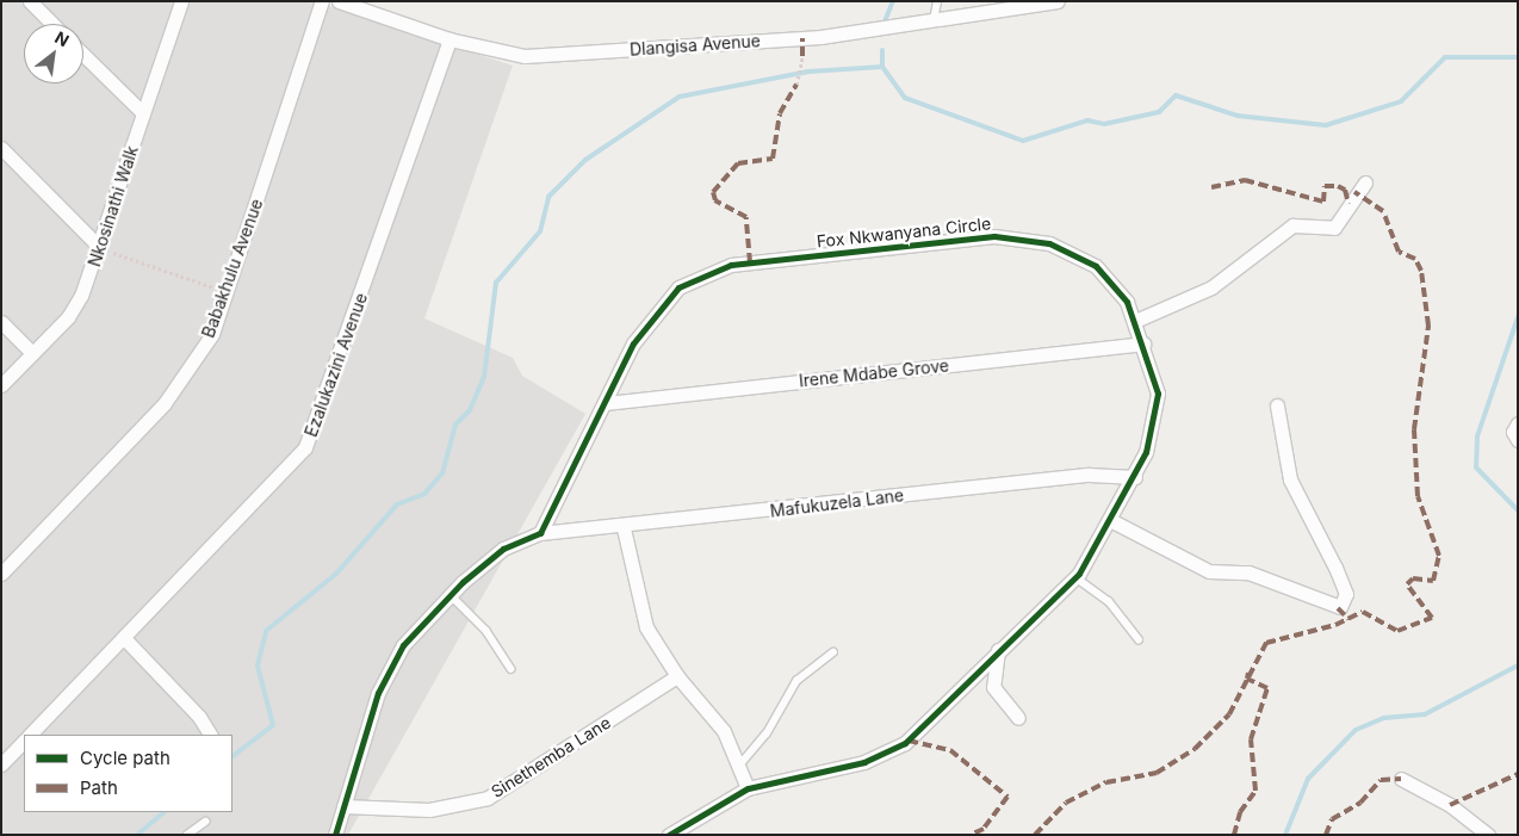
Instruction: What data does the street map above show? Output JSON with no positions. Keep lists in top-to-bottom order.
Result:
{
  "streets": {
    "street": [
      "Dlangisa Avenue",
      "Nkosinathi Walk",
      "Fox Nkwanyana Circle",
      "Babakhulu Avenue",
      "Ezalukazini Avenue",
      "Irene Mdabe Grove",
      "Mafukuzela Lane",
      "Sinethemba Lane"
    ]
  },
  "crossings": [
    ["Dlangisa Avenue", "Ezalukazini Avenue"],
    ["Fox Nkwanyana Circle", "Irene Mdabe Grove"],
    ["Fox Nkwanyana Circle", "Mafukuzela Lane"]
  ],
  "legend": ["Cycle path", "Path"],
  "north": "top right"
}
